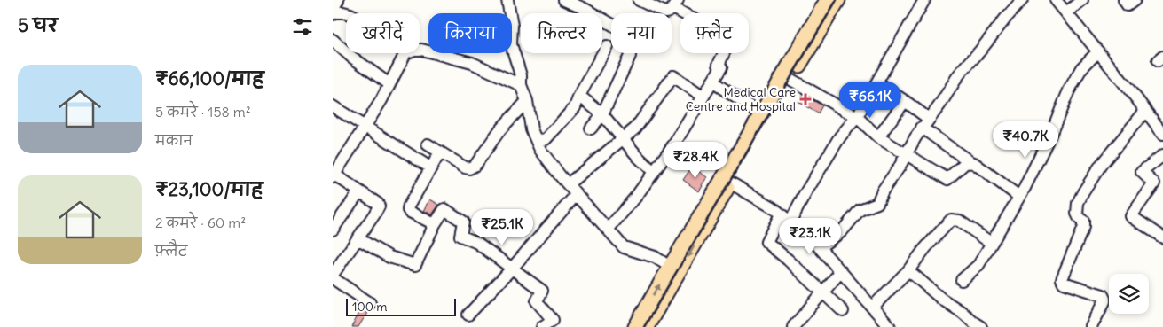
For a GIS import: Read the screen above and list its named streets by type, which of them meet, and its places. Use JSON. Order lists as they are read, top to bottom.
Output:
{
  "places": {
    "health": ["Medical Care Centre and Hospital"]
  },
  "scale_bar": "100 m",
  "page": {
    "heading": "5 घर",
    "chip": [
      "खरीदें",
      "किराया",
      "फ़िल्टर",
      "नया",
      "फ़्लैट"
    ],
    "list": [
      {
        "name": "₹66,100/माह",
        "note": "5 कमरे · 158 m² · मकान"
      },
      {
        "name": "₹23,100/माह",
        "note": "2 कमरे · 60 m² · फ़्लैट"
      }
    ],
    "price": [
      "₹66.1K",
      "₹40.7K",
      "₹28.4K",
      "₹25.1K",
      "₹23.1K"
    ],
    "scale": "100 m"
  }
}
